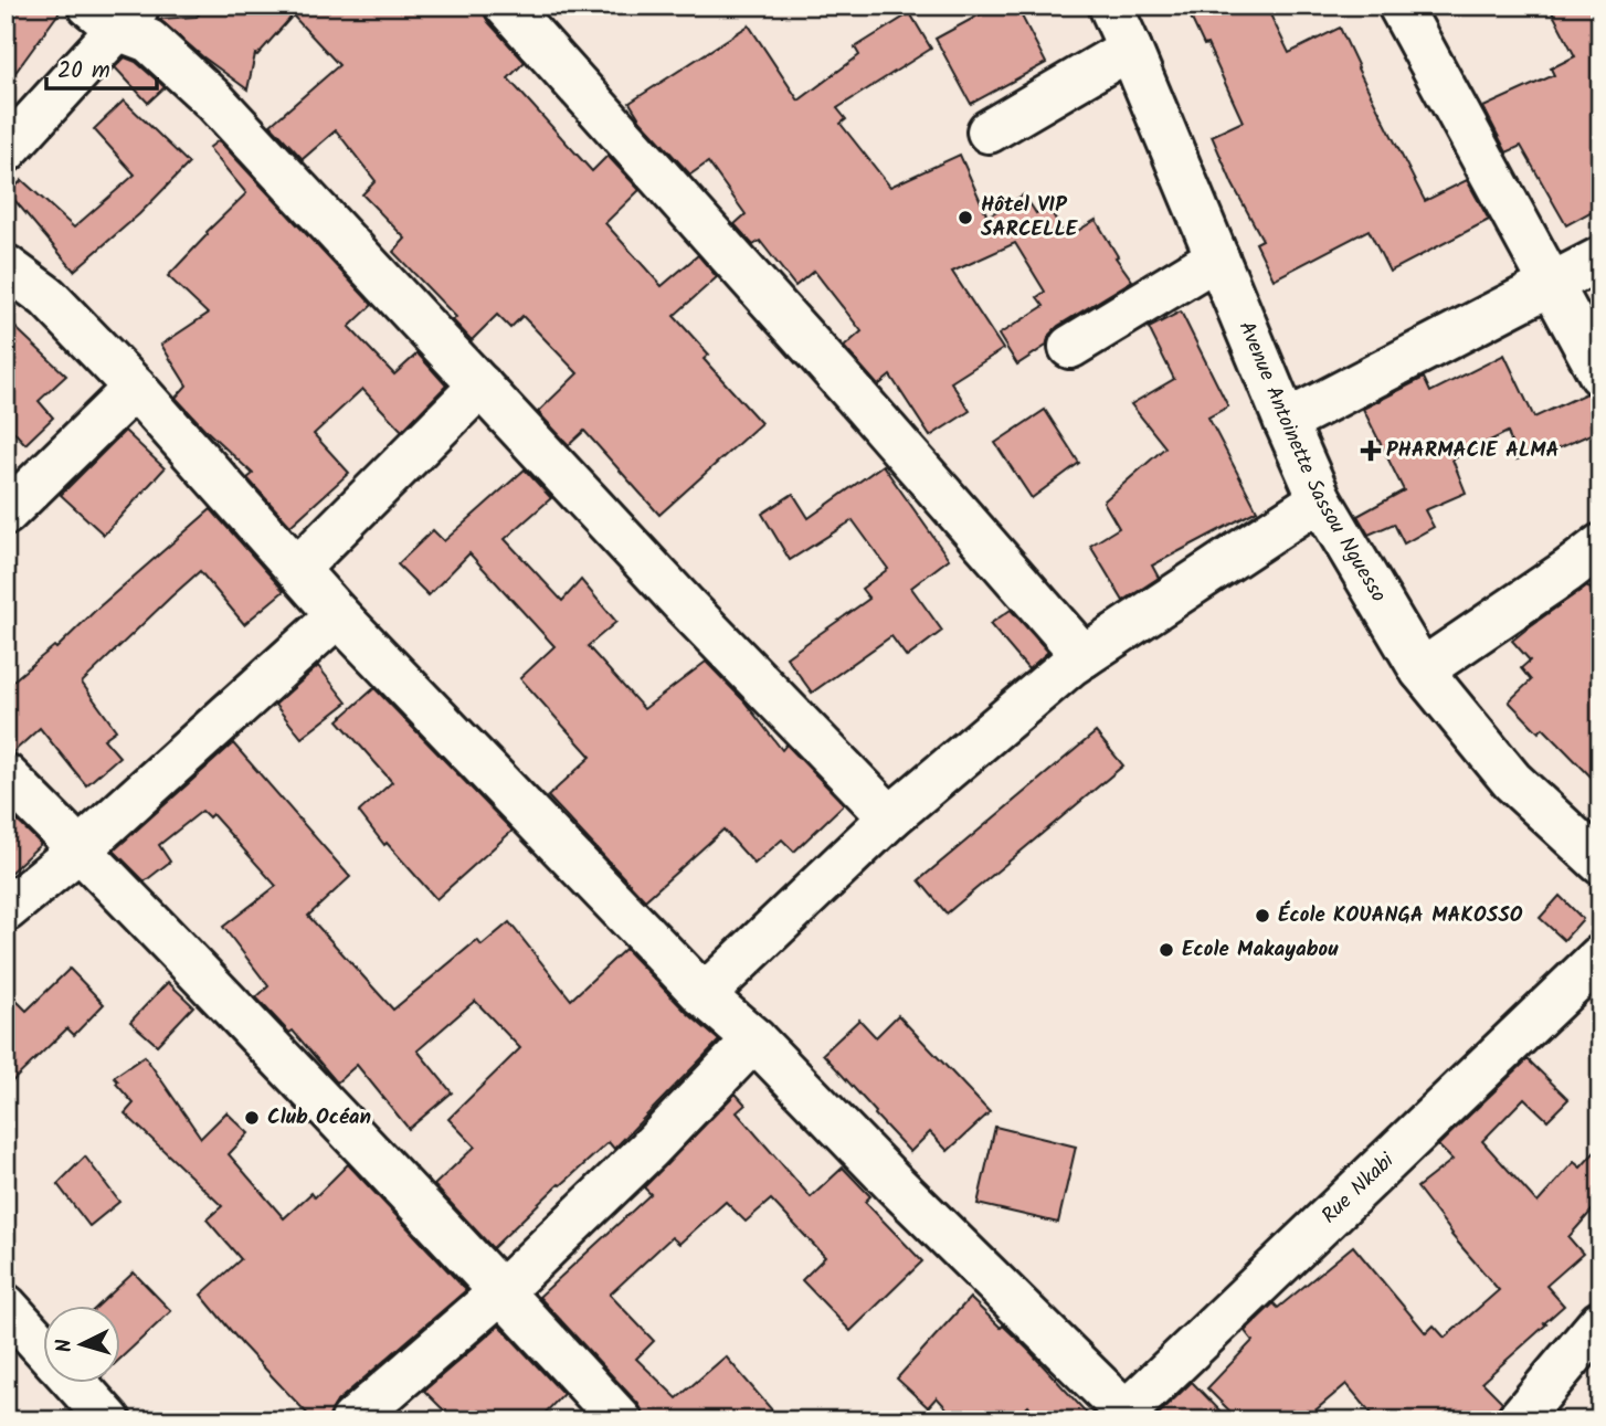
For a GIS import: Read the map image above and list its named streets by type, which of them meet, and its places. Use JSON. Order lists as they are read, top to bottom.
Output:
{
  "streets": {
    "street": ["Avenue Antoinette Sassou Nguesso", "Rue Nkabi"]
  },
  "places": {
    "other": [
      "Hôtel VIP SARCELLE",
      "École KOUANGA MAKOSSO",
      "Ecole Makayabou",
      "Club Océan"
    ],
    "health": ["PHARMACIE ALMA"]
  },
  "scale_bar": "20 m",
  "north": "left"
}
